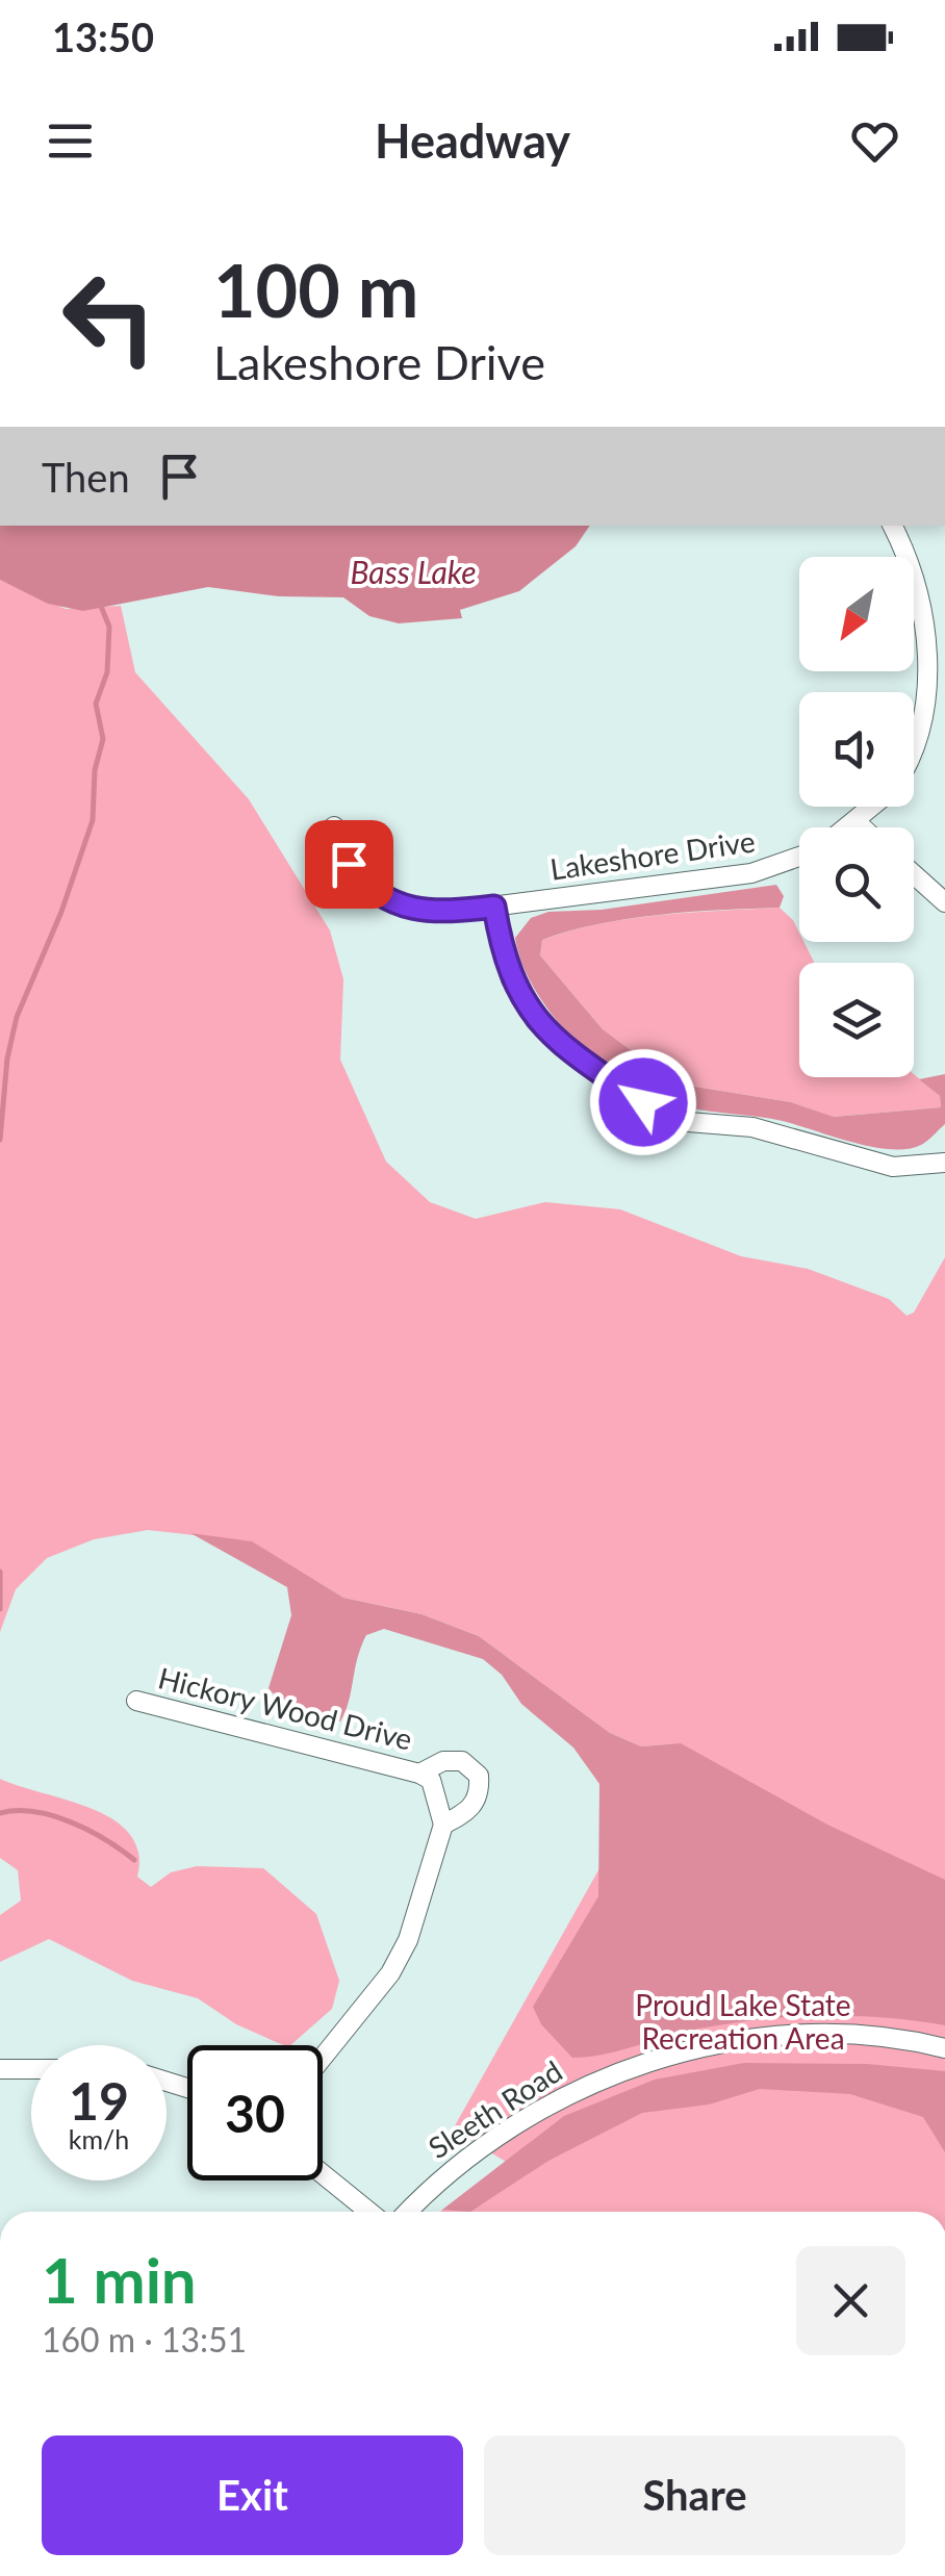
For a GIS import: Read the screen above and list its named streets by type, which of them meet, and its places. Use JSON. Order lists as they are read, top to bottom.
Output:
{
  "streets": {
    "street": ["Lakeshore Drive", "Hickory Wood Drive", "Sleeth Road"]
  },
  "water": ["Bass Lake"],
  "parks": ["Proud Lake State Recreation Area"],
  "north": "bottom left",
  "page": {
    "status": "13:50",
    "header": "Headway",
    "turn": ["100 m", "Lakeshore Drive"],
    "then": "Then",
    "speed": "19 km/h",
    "limit": "30",
    "heading": ["1 min", "160 m · 13:51"],
    "buttons": ["Exit", "Share"]
  }
}
